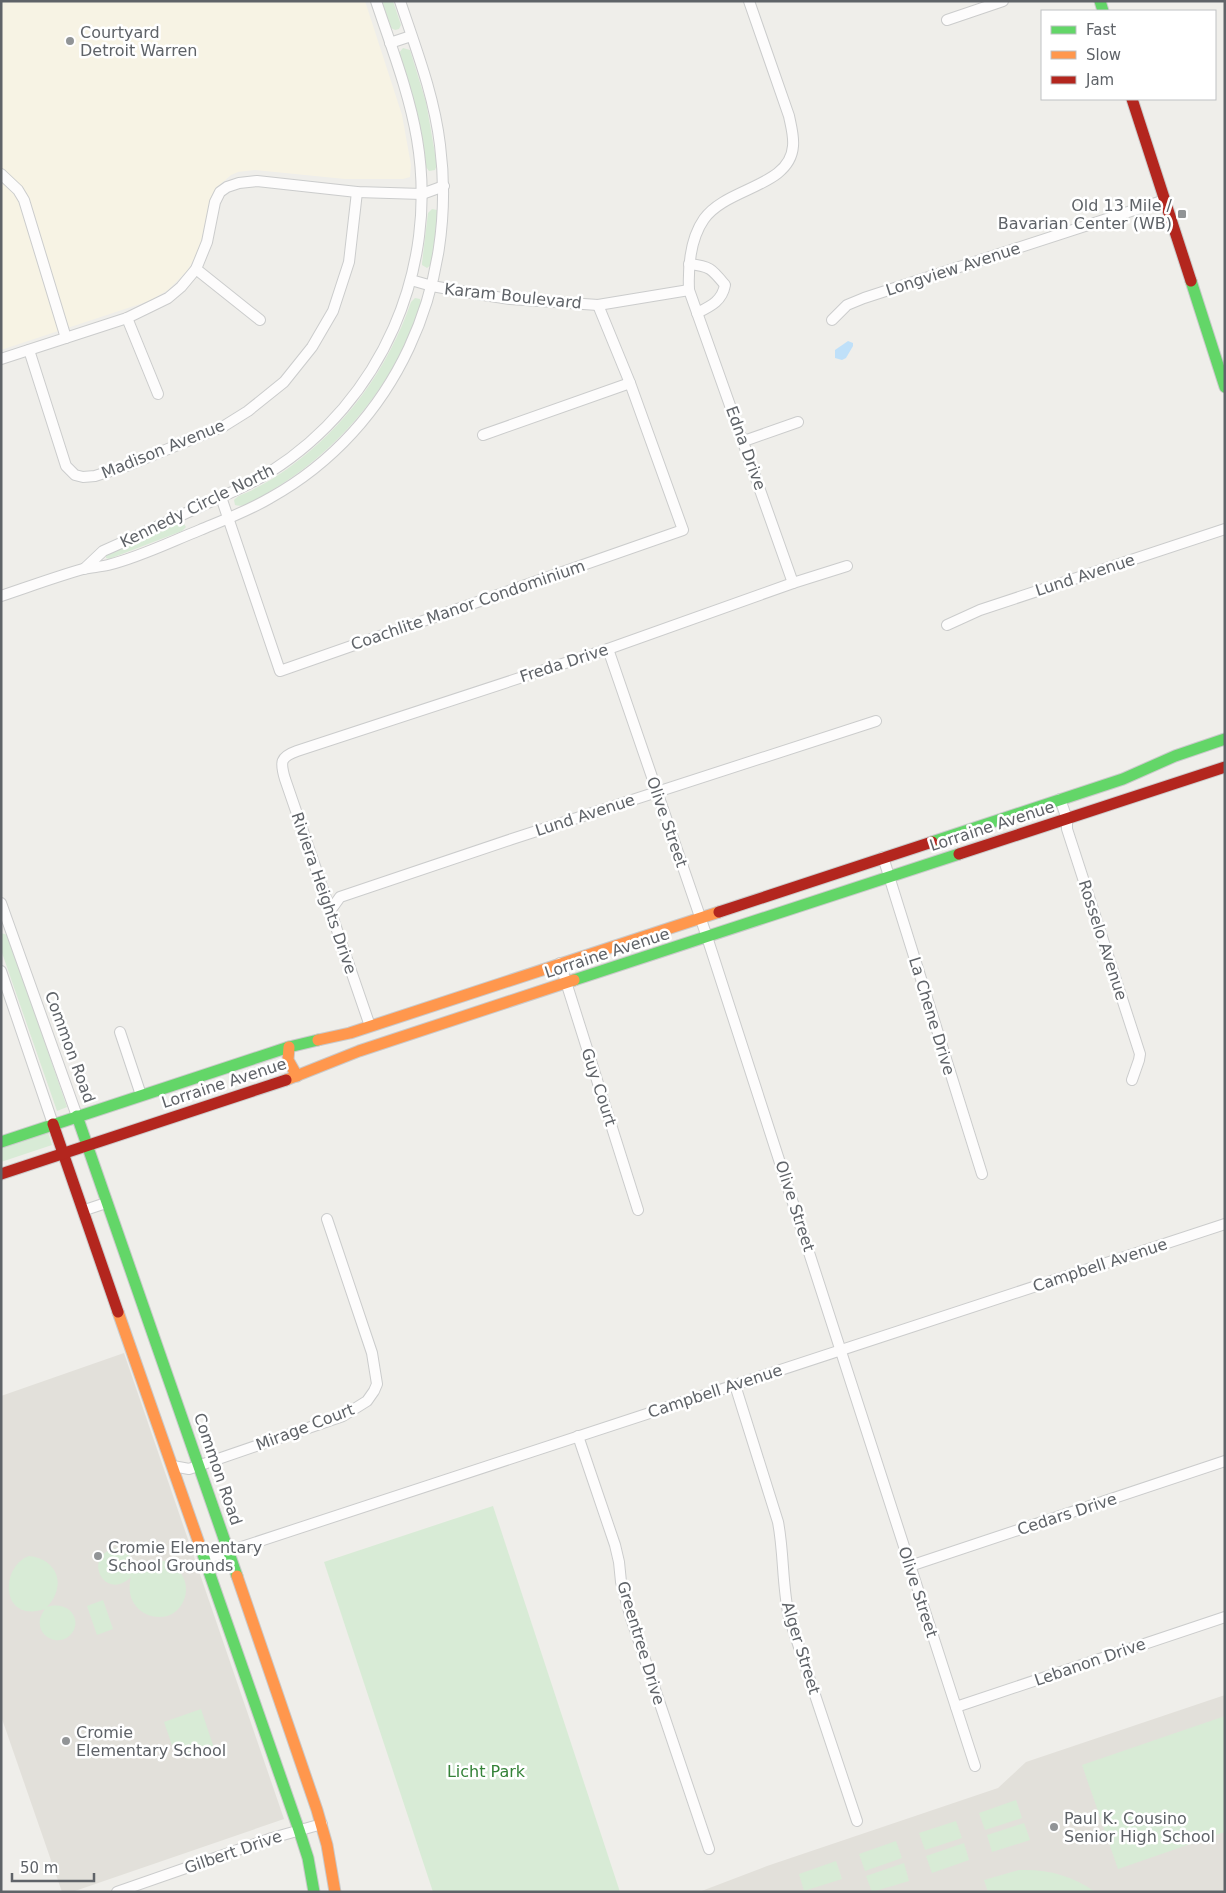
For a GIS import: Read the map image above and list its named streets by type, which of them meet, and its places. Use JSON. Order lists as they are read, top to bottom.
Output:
{
  "streets": {
    "street": [
      "Longview Avenue",
      "Karam Boulevard",
      "Edna Drive",
      "Madison Avenue",
      "Kennedy Circle North",
      "Lund Avenue",
      "Coachlite Manor Condominium",
      "Freda Drive",
      "Olive Street",
      "Lorraine Avenue",
      "Riviera Heights Drive",
      "Rosselo Avenue",
      "La Chene Drive",
      "Common Road",
      "Guy Court",
      "Campbell Avenue",
      "Mirage Court",
      "Cedars Drive",
      "Greentree Drive",
      "Alger Street",
      "Lebanon Drive",
      "Gilbert Drive"
    ]
  },
  "crossings": [
    ["Karam Boulevard", "Edna Drive"],
    ["Karam Boulevard", "Kennedy Circle North"],
    ["Karam Boulevard", "Coachlite Manor Condominium"],
    ["Edna Drive", "Freda Drive"],
    ["Kennedy Circle North", "Coachlite Manor Condominium"],
    ["Lund Avenue", "Olive Street"],
    ["Lund Avenue", "Riviera Heights Drive"],
    ["Freda Drive", "Olive Street"],
    ["Freda Drive", "Riviera Heights Drive"],
    ["Olive Street", "Lorraine Avenue"],
    ["Olive Street", "Campbell Avenue"],
    ["Olive Street", "Cedars Drive"],
    ["Olive Street", "Lebanon Drive"],
    ["Lorraine Avenue", "Riviera Heights Drive"],
    ["Lorraine Avenue", "Rosselo Avenue"],
    ["Lorraine Avenue", "La Chene Drive"],
    ["Lorraine Avenue", "Common Road"],
    ["Lorraine Avenue", "Guy Court"],
    ["Common Road", "Campbell Avenue"],
    ["Common Road", "Mirage Court"],
    ["Common Road", "Gilbert Drive"],
    ["Campbell Avenue", "Greentree Drive"],
    ["Campbell Avenue", "Alger Street"]
  ],
  "parks": ["Licht Park"],
  "places": {
    "other": [
      "Courtyard Detroit Warren",
      "Cromie Elementary School Grounds",
      "Cromie Elementary School",
      "Paul K. Cousino Senior High School"
    ],
    "transit": ["Old 13 Mile / Bavarian Center (WB)"]
  },
  "legend": ["Fast", "Slow", "Jam"],
  "scale_bar": "50 m"
}
